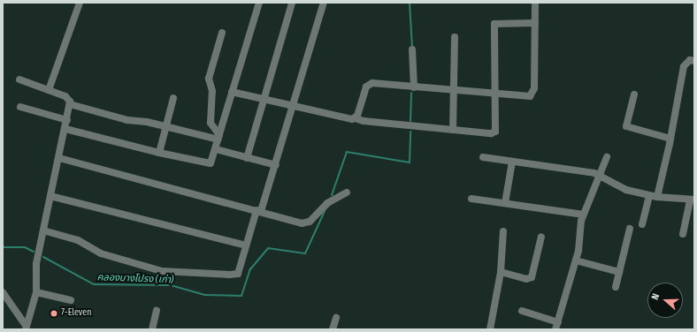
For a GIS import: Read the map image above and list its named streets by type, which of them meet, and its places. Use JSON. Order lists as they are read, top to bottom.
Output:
{
  "water": ["คลองบางโปรง (เก่า)"],
  "places": ["7-Eleven"],
  "north": "left"
}
